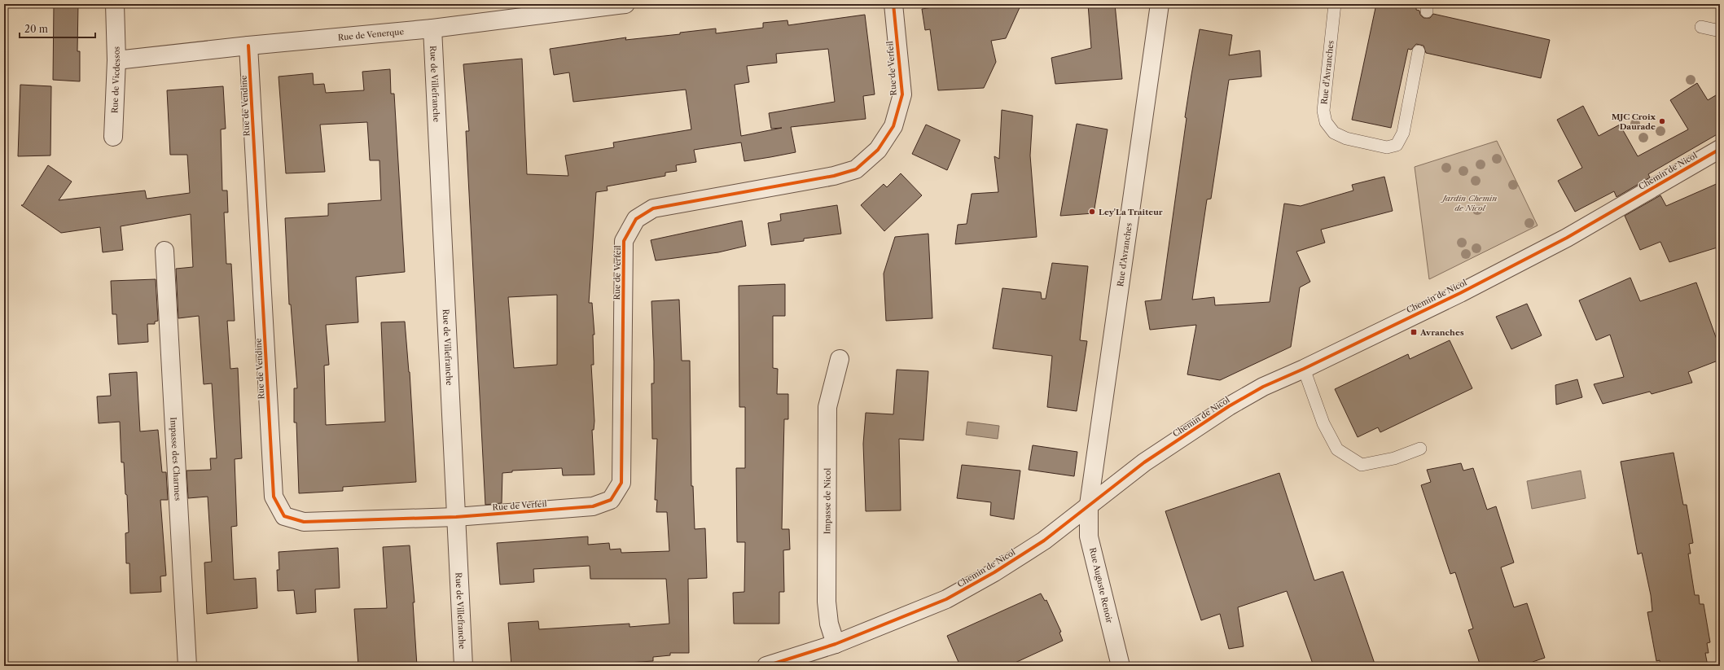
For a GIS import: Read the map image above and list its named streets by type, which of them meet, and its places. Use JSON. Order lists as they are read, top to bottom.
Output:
{
  "streets": {
    "street": [
      "Rue de Venerque",
      "Rue de Verfeil",
      "Rue d'Avranches",
      "Rue de Vicdessos",
      "Rue de Villefranche",
      "Rue de Vendine",
      "Chemin de Nicol",
      "Impasse des Charmes",
      "Impasse de Nicol",
      "Rue Auguste Renoir"
    ]
  },
  "crossings": [
    ["Rue de Venerque", "Rue de Vicdessos"],
    ["Rue de Venerque", "Rue de Villefranche"],
    ["Rue de Venerque", "Rue de Vendine"],
    ["Rue de Verfeil", "Rue de Villefranche"],
    ["Rue de Verfeil", "Rue de Vendine"],
    ["Rue d'Avranches", "Chemin de Nicol"],
    ["Rue d'Avranches", "Rue Auguste Renoir"],
    ["Rue de Villefranche", "Rue de Vendine"],
    ["Chemin de Nicol", "Impasse de Nicol"],
    ["Chemin de Nicol", "Rue Auguste Renoir"]
  ],
  "parks": ["Jardin Chemin de Nicol"],
  "places": {
    "other": ["MJC Croix Daurade", "Ley'La Traiteur"],
    "transit": ["Avranches"]
  },
  "scale_bar": "20 m"
}
